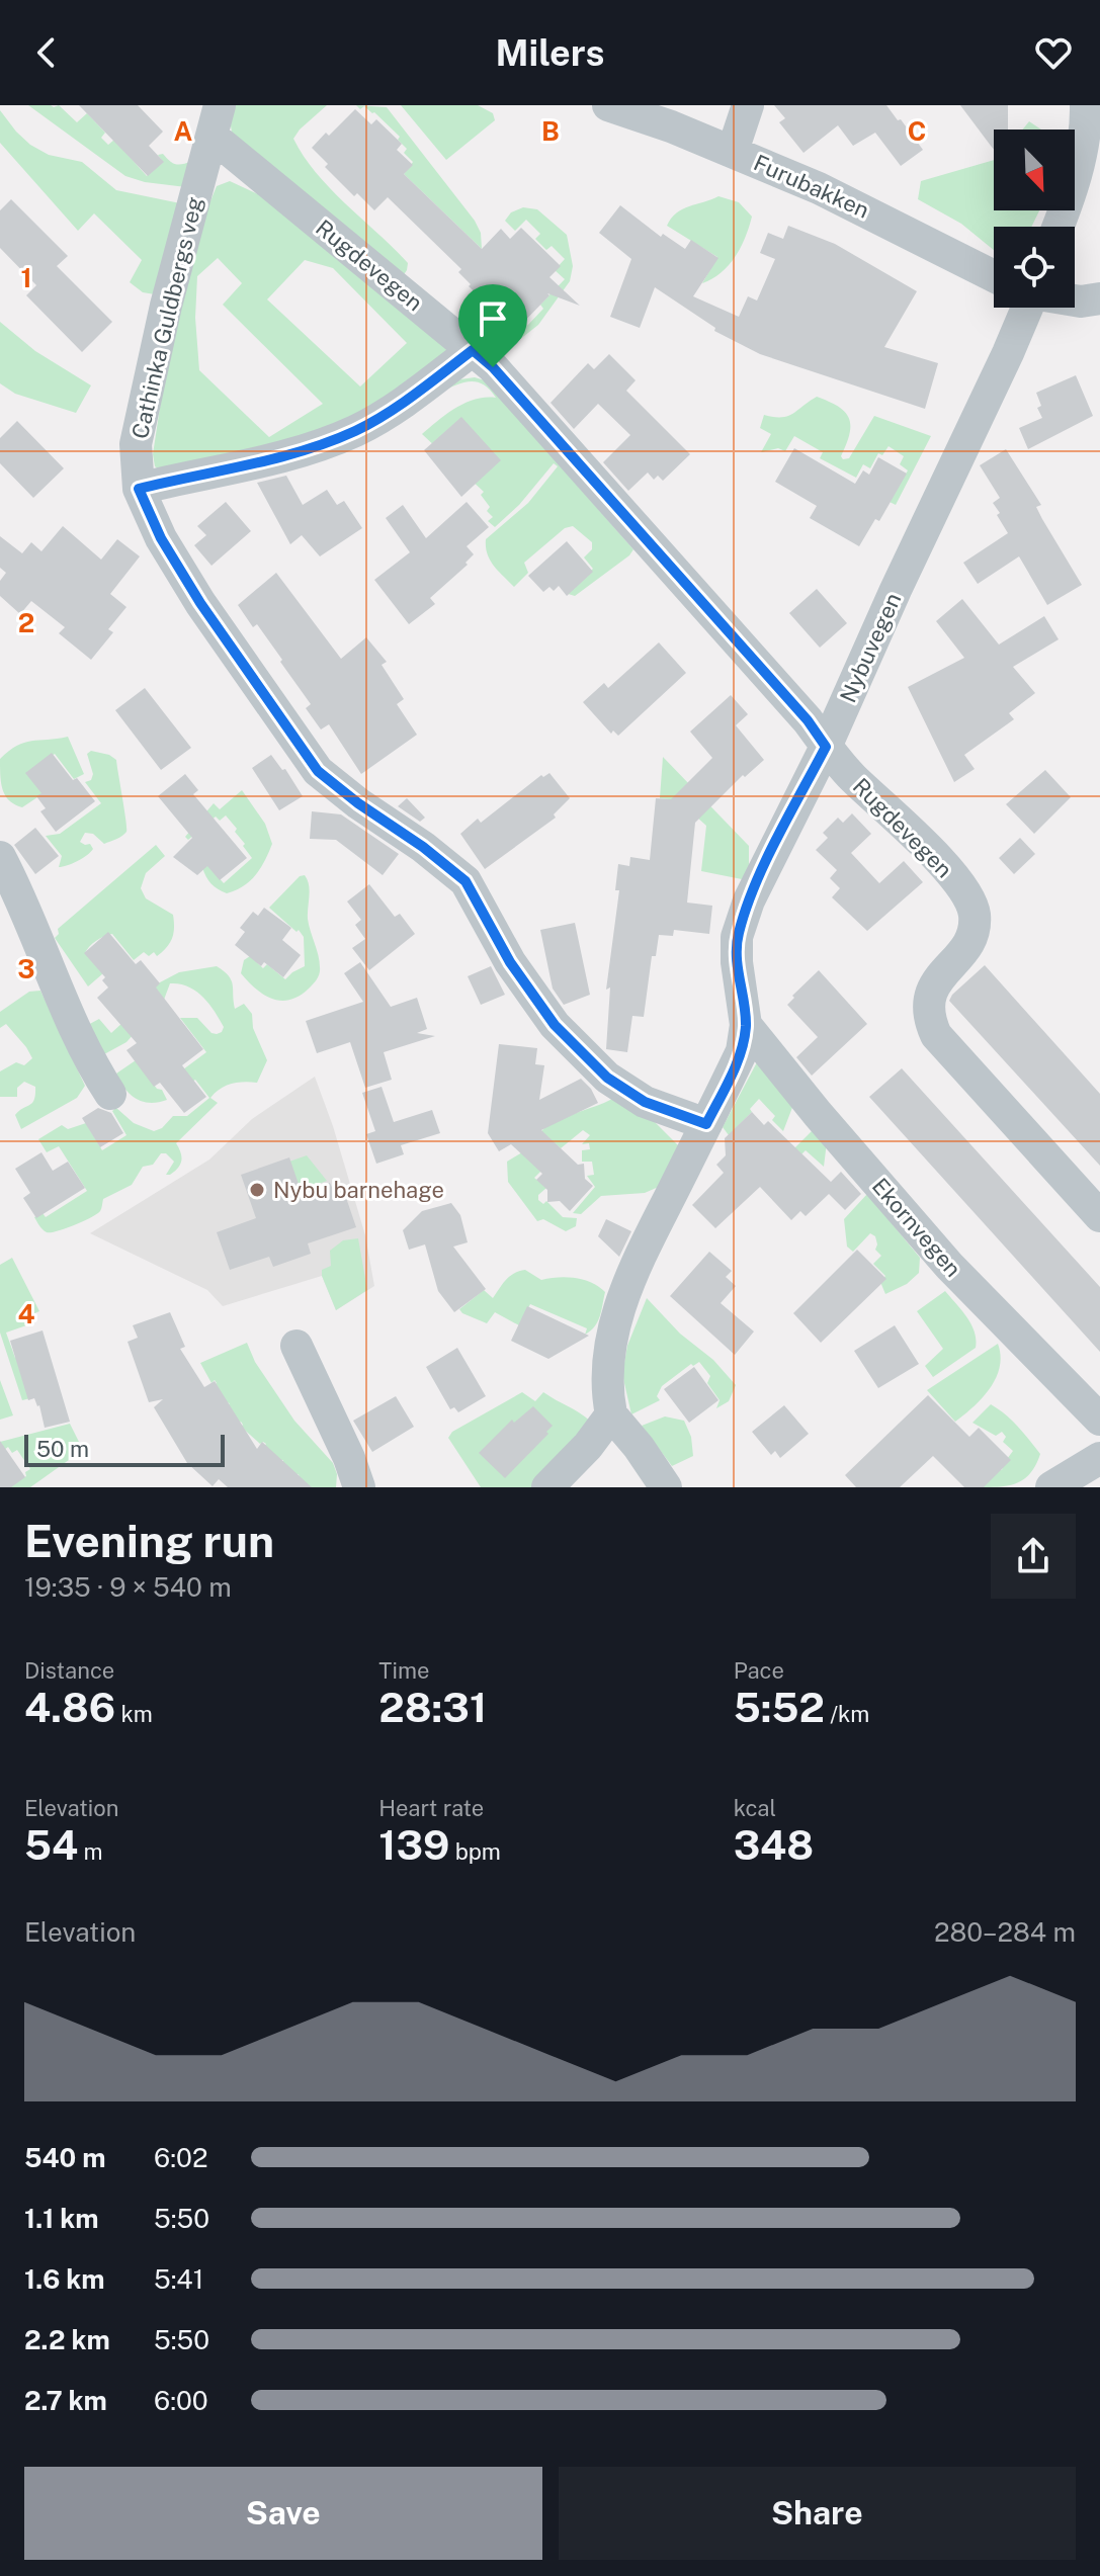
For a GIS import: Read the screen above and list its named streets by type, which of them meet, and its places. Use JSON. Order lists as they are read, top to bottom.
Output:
{
  "streets": {
    "street": [
      "Furubakken",
      "Rugdevegen",
      "Cathinka Guldbergs veg",
      "Nybuvegen",
      "Ekornvegen"
    ]
  },
  "crossings": [
    ["Rugdevegen", "Cathinka Guldbergs veg"],
    ["Rugdevegen", "Nybuvegen"],
    ["Cathinka Guldbergs veg", "Nybuvegen"],
    ["Nybuvegen", "Ekornvegen"]
  ],
  "places": ["Nybu barnehage"],
  "scale_bar": "50 m",
  "north": "bottom right",
  "page": {
    "header": "Milers",
    "scale": "50 m",
    "heading": ["Evening run", "19:35 · 9 × 540 m"],
    "stats": [
      ["Distance", "4.86 km"],
      ["Time", "28:31"],
      ["Pace", "5:52 /km"],
      ["Elevation", "54 m"],
      ["Heart rate", "139 bpm"],
      ["kcal", "348"]
    ],
    "chart": ["Elevation", "280–284 m"],
    "list": [
      {
        "name": "540 m",
        "note": "6:02"
      },
      {
        "name": "1.1 km",
        "note": "5:50"
      },
      {
        "name": "1.6 km",
        "note": "5:41"
      },
      {
        "name": "2.2 km",
        "note": "5:50"
      },
      {
        "name": "2.7 km",
        "note": "6:00"
      }
    ],
    "buttons": ["Save", "Share"]
  },
  "grid": {
    "columns": ["A", "B", "C"],
    "rows": [
      "1",
      "2",
      "3",
      "4"
    ]
  }
}
